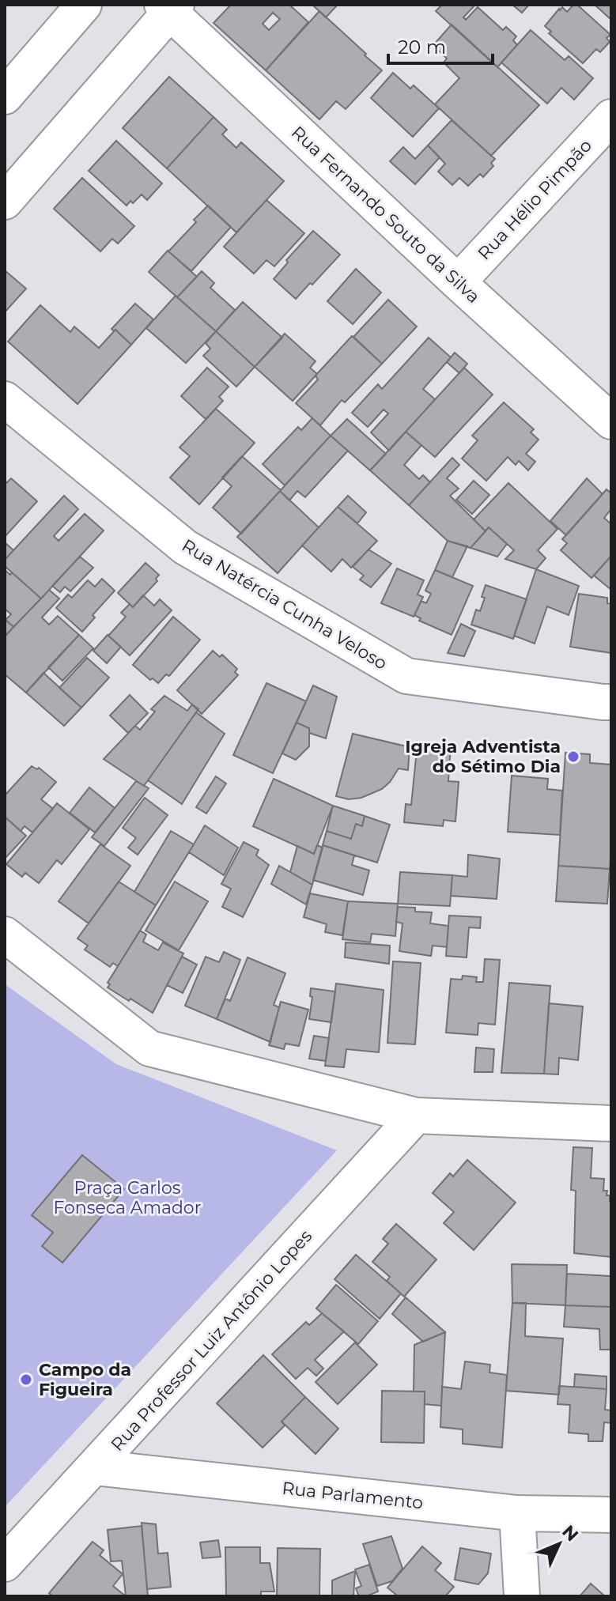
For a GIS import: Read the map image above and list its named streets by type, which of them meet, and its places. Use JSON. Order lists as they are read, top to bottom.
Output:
{
  "streets": {
    "street": [
      "Rua Hélio Pimpão",
      "Rua Fernando Souto da Silva",
      "Rua Natércia Cunha Veloso",
      "Rua Professor Luiz Antônio Lopes",
      "Rua Parlamento"
    ]
  },
  "crossings": [
    ["Rua Hélio Pimpão", "Rua Fernando Souto da Silva"],
    ["Rua Professor Luiz Antônio Lopes", "Rua Parlamento"]
  ],
  "parks": ["Praça Carlos Fonseca Amador"],
  "places": ["Igreja Adventista do Sétimo Dia", "Campo da Figueira"],
  "scale_bar": "20 m",
  "north": "top right"
}
